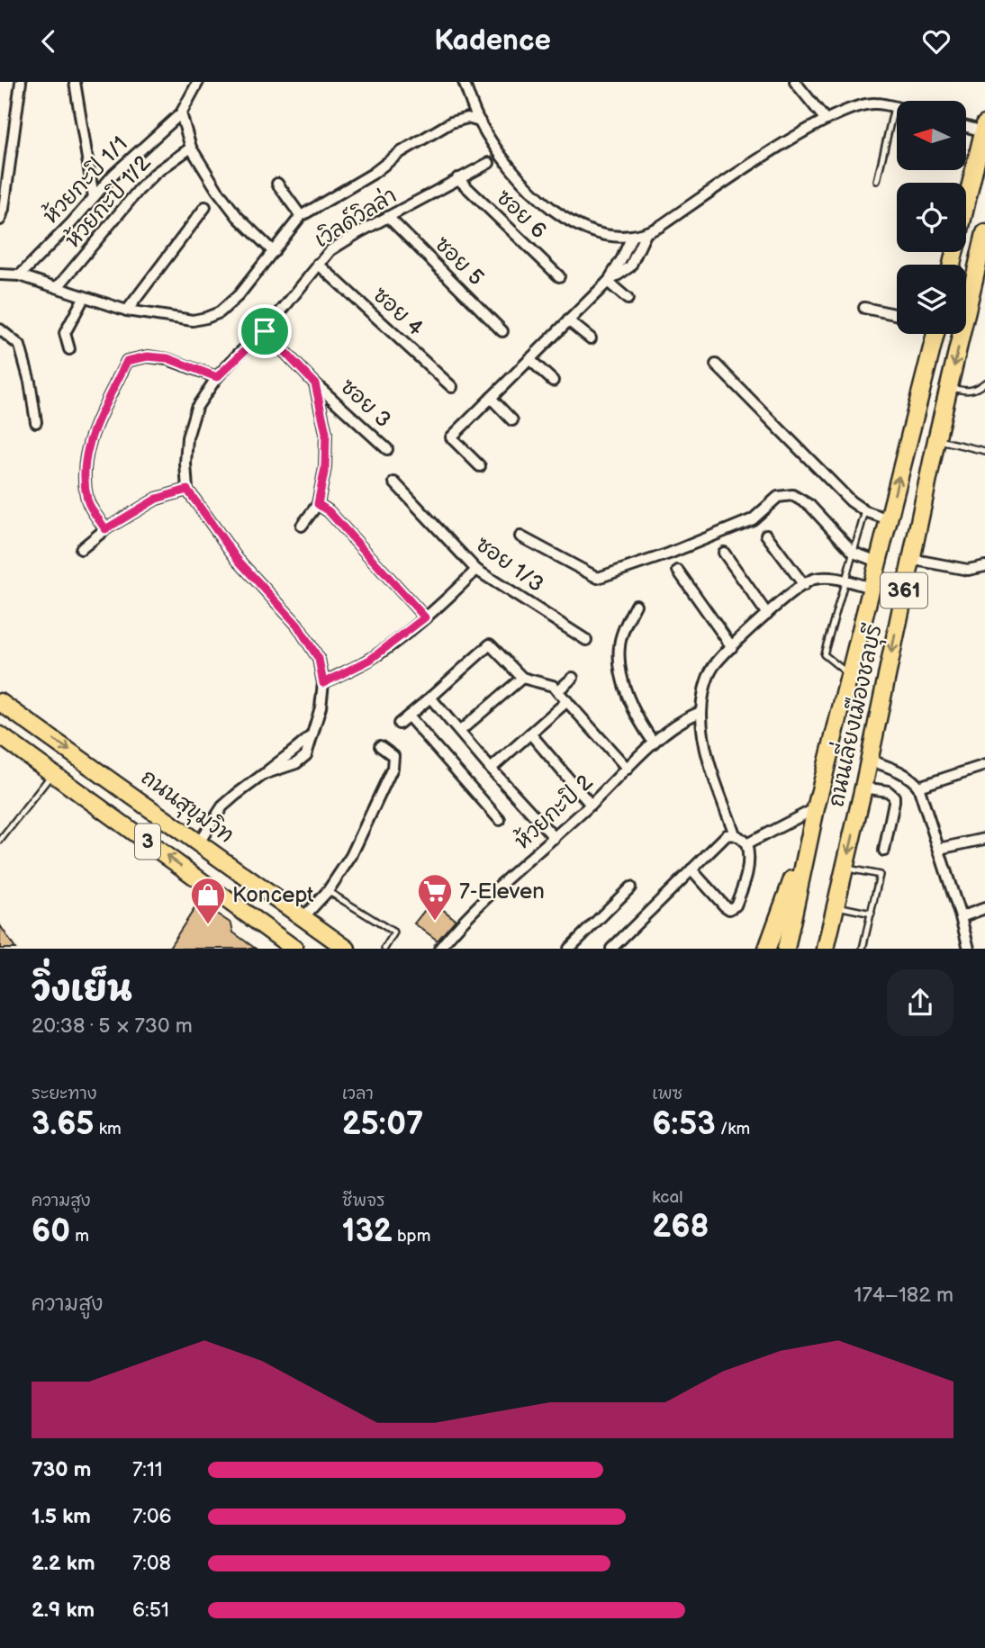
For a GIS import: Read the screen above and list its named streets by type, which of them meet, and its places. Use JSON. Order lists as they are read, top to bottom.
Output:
{
  "streets": {
    "main road": [
      "361",
      "ถนนเลี่ยงเมืองชลบุรี",
      "ถนนสุขุมวิท",
      "3"
    ],
    "street": [
      "ห้วยกะปิ 1/1",
      "ห้วยกะปิ 1/2",
      "ซอย 6",
      "เวิลด์วิลล่า",
      "ซอย 5",
      "ซอย 4",
      "ซอย 3",
      "ซอย 1/3",
      "ห้วยกะปิ 2"
    ]
  },
  "crossings": [
    ["ซอย 6", "เวิลด์วิลล่า"],
    ["เวิลด์วิลล่า", "ซอย 5"],
    ["เวิลด์วิลล่า", "ซอย 4"],
    ["เวิลด์วิลล่า", "ซอย 3"],
    ["361", "ถนนเลี่ยงเมืองชลบุรี"]
  ],
  "places": {
    "supermarket": ["7-Eleven"],
    "shop": ["Koncept"]
  },
  "north": "left",
  "page": {
    "header": "Kadence",
    "heading": ["วิ่งเย็น", "20:38 · 5 × 730 m"],
    "stats": [
      ["ระยะทาง", "3.65 km"],
      ["เวลา", "25:07"],
      ["เพซ", "6:53 /km"],
      ["ความสูง", "60 m"],
      ["ชีพจร", "132 bpm"],
      ["kcal", "268"]
    ],
    "chart": ["ความสูง", "174–182 m"],
    "list": [
      {
        "name": "730 m",
        "note": "7:11"
      },
      {
        "name": "1.5 km",
        "note": "7:06"
      },
      {
        "name": "2.2 km",
        "note": "7:08"
      },
      {
        "name": "2.9 km",
        "note": "6:51"
      }
    ]
  }
}
